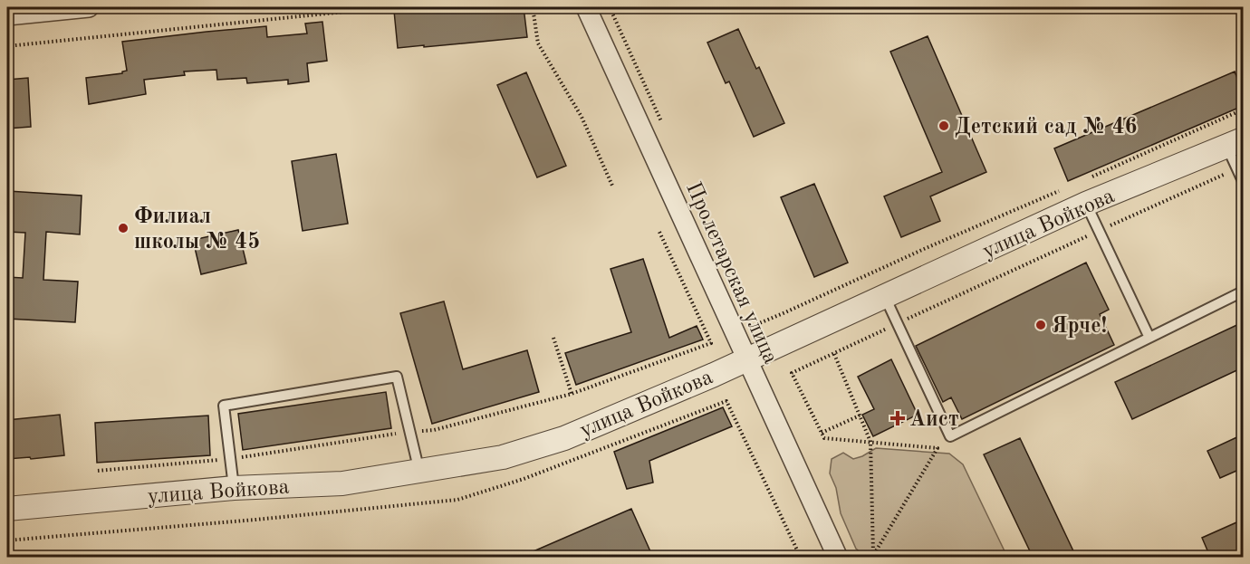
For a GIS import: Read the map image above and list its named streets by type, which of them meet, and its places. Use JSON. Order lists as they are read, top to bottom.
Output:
{
  "streets": {
    "street": ["улица Войкова", "Пролетарская улица"]
  },
  "crossings": [
    ["улица Войкова", "Пролетарская улица"]
  ],
  "places": {
    "other": ["Детский сад № 46", "Филиал школы № 45", "Ярче!"],
    "health": ["Аист"]
  }
}
